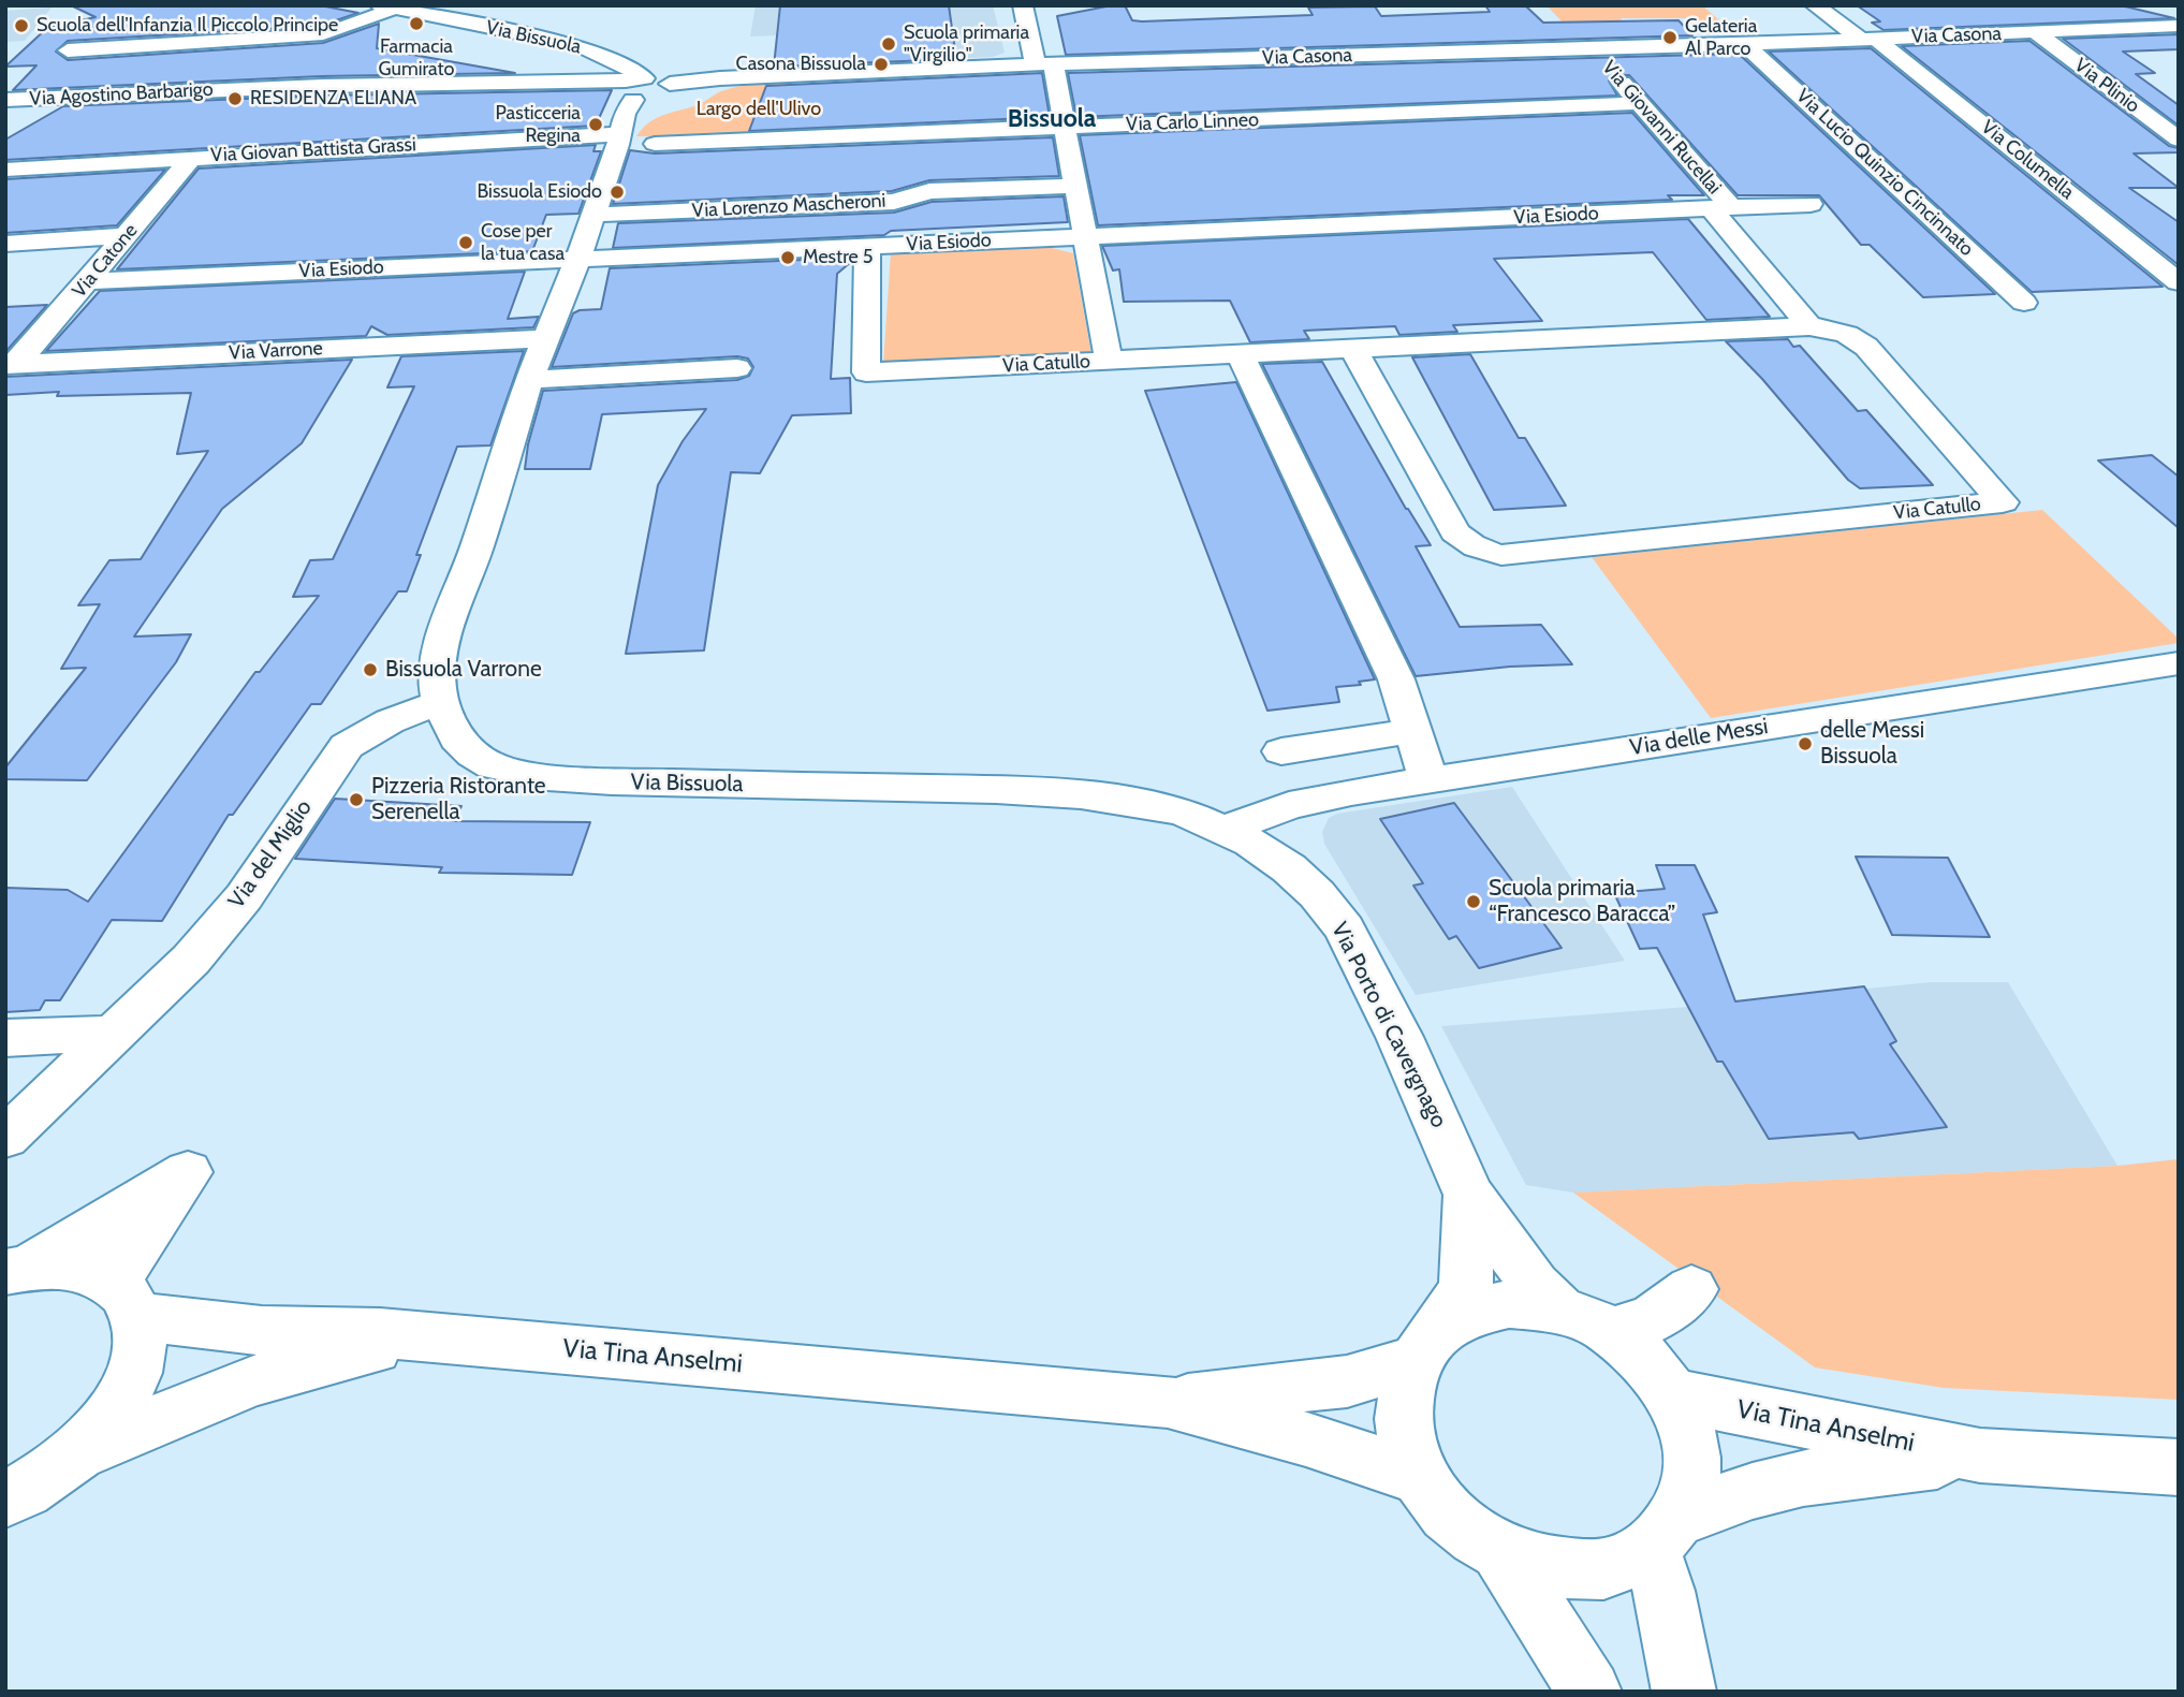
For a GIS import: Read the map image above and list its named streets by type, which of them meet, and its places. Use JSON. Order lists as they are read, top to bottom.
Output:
{
  "streets": {
    "street": [
      "Via Casona",
      "Via Bissuola",
      "Via Plinio",
      "Via Agostino Barbarigo",
      "Via Carlo Linneo",
      "Via Giovanni Rucellai",
      "Via Giovan Battista Grassi",
      "Via Columella",
      "Via Lucio Quinzio Cincinnato",
      "Via Lorenzo Mascheroni",
      "Via Esiodo",
      "Via Catone",
      "Via Varrone",
      "Via Catullo",
      "Via delle Messi",
      "Via del Miglio",
      "Via Porto di Cavergnago",
      "Via Tina Anselmi"
    ]
  },
  "crossings": [
    ["Via Casona", "Via Plinio"],
    ["Via Casona", "Via Agostino Barbarigo"],
    ["Via Casona", "Via Giovanni Rucellai"],
    ["Via Casona", "Via Columella"],
    ["Via Casona", "Via Lucio Quinzio Cincinnato"],
    ["Via Bissuola", "Via Agostino Barbarigo"],
    ["Via Bissuola", "Via Carlo Linneo"],
    ["Via Bissuola", "Via Giovan Battista Grassi"],
    ["Via Bissuola", "Via Lorenzo Mascheroni"],
    ["Via Bissuola", "Via Esiodo"],
    ["Via Bissuola", "Via Varrone"],
    ["Via Bissuola", "Via delle Messi"],
    ["Via Bissuola", "Via del Miglio"],
    ["Via Bissuola", "Via Porto di Cavergnago"],
    ["Via Carlo Linneo", "Via Giovanni Rucellai"],
    ["Via Carlo Linneo", "Via Giovan Battista Grassi"],
    ["Via Giovanni Rucellai", "Via Esiodo"],
    ["Via Giovanni Rucellai", "Via Catullo"],
    ["Via Giovan Battista Grassi", "Via Catone"],
    ["Via Esiodo", "Via Catone"],
    ["Via Esiodo", "Via Catullo"],
    ["Via Catone", "Via Varrone"],
    ["Via Porto di Cavergnago", "Via Tina Anselmi"]
  ],
  "districts": ["Bissuola"],
  "parks": ["Largo dell'Ulivo"],
  "places": [
    "Farmacia Gumirato",
    "Scuola dell'Infanzia Il Piccolo Principe",
    "Gelateria Al Parco",
    "Scuola primaria \"Virgilio\"",
    "Casona Bissuola",
    "RESIDENZA ELIANA",
    "Pasticceria Regina",
    "Bissuola Esiodo",
    "Cose per la tua casa",
    "Mestre 5",
    "Bissuola Varrone",
    "delle Messi Bissuola",
    "Pizzeria Ristorante Serenella",
    "Scuola primaria “Francesco Baracca”"
  ]
}
